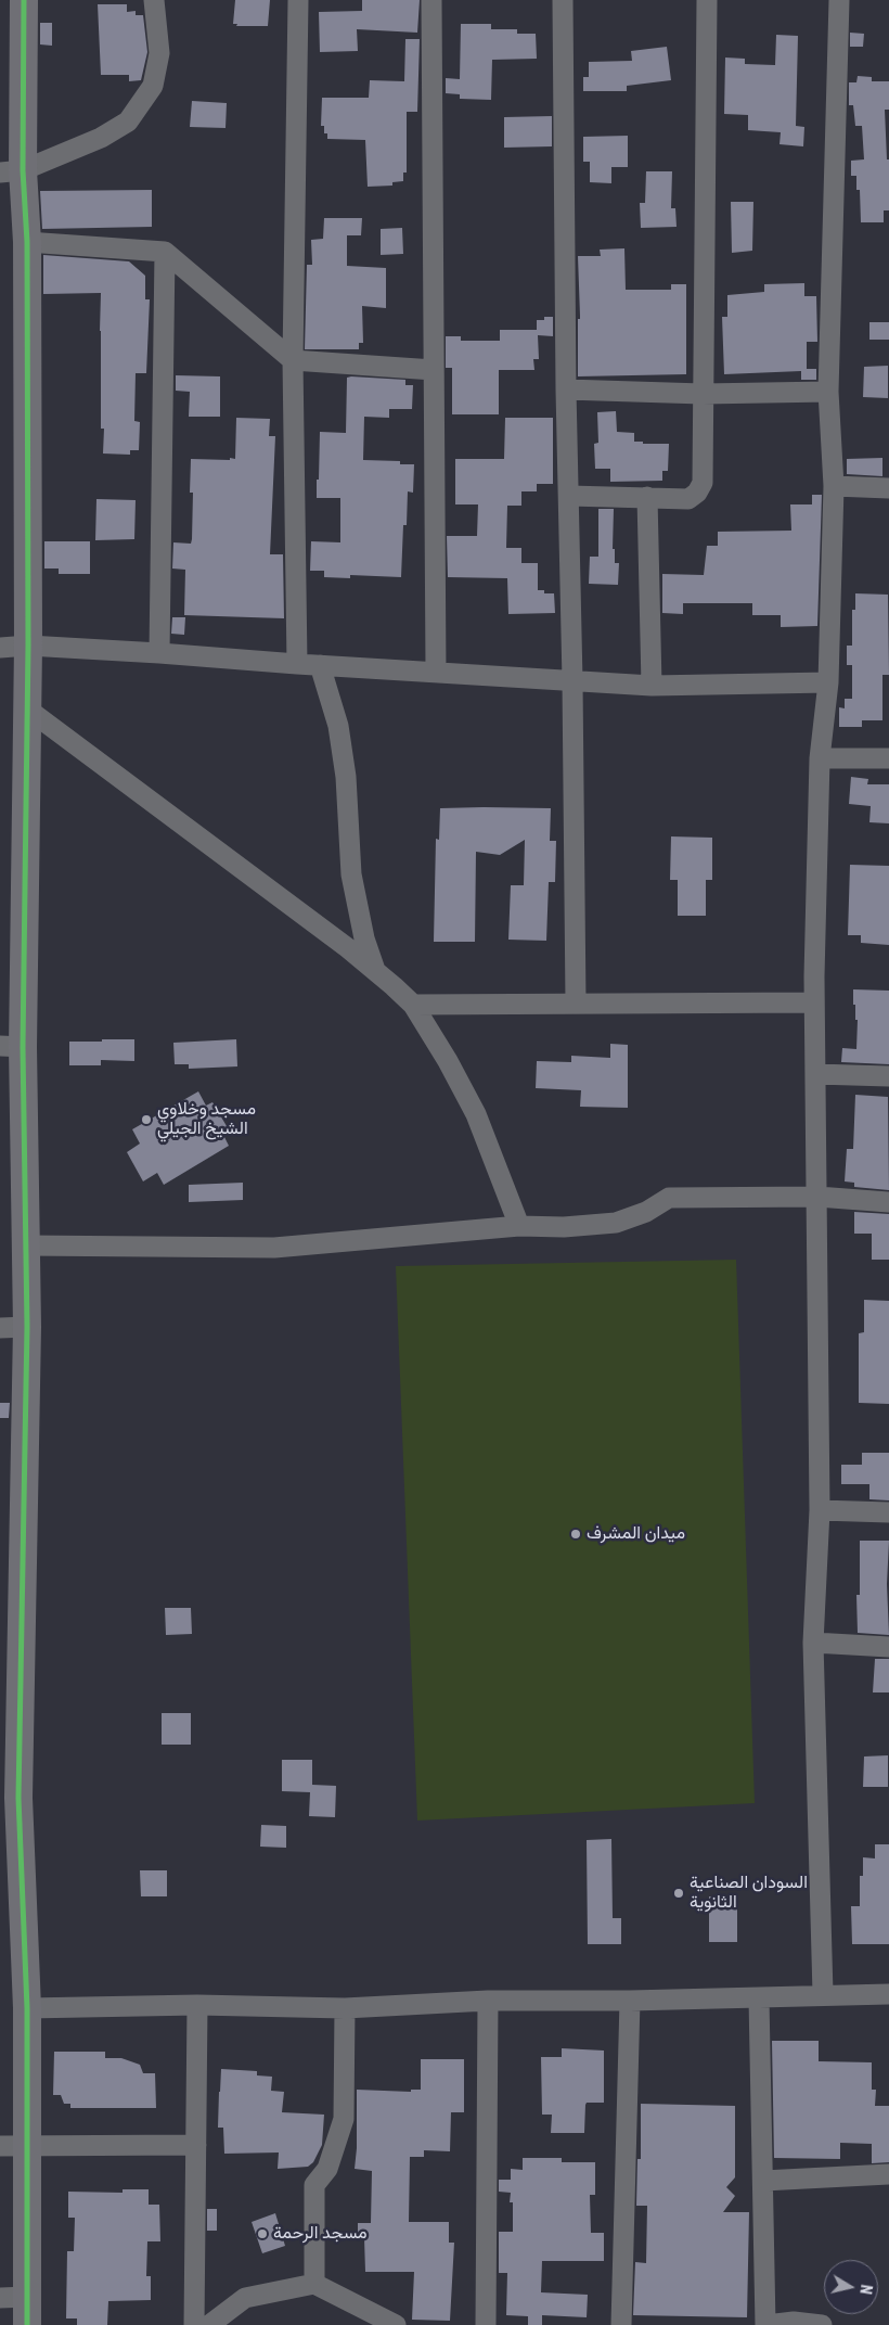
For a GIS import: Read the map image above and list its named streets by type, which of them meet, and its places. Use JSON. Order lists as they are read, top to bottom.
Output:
{
  "places": [
    "مسجد وخلاوي الشيخ الجيلي",
    "ميدان المشرف",
    "السودان الصناعية الثانوية",
    "مسجد الرحمة"
  ],
  "north": "right"
}
